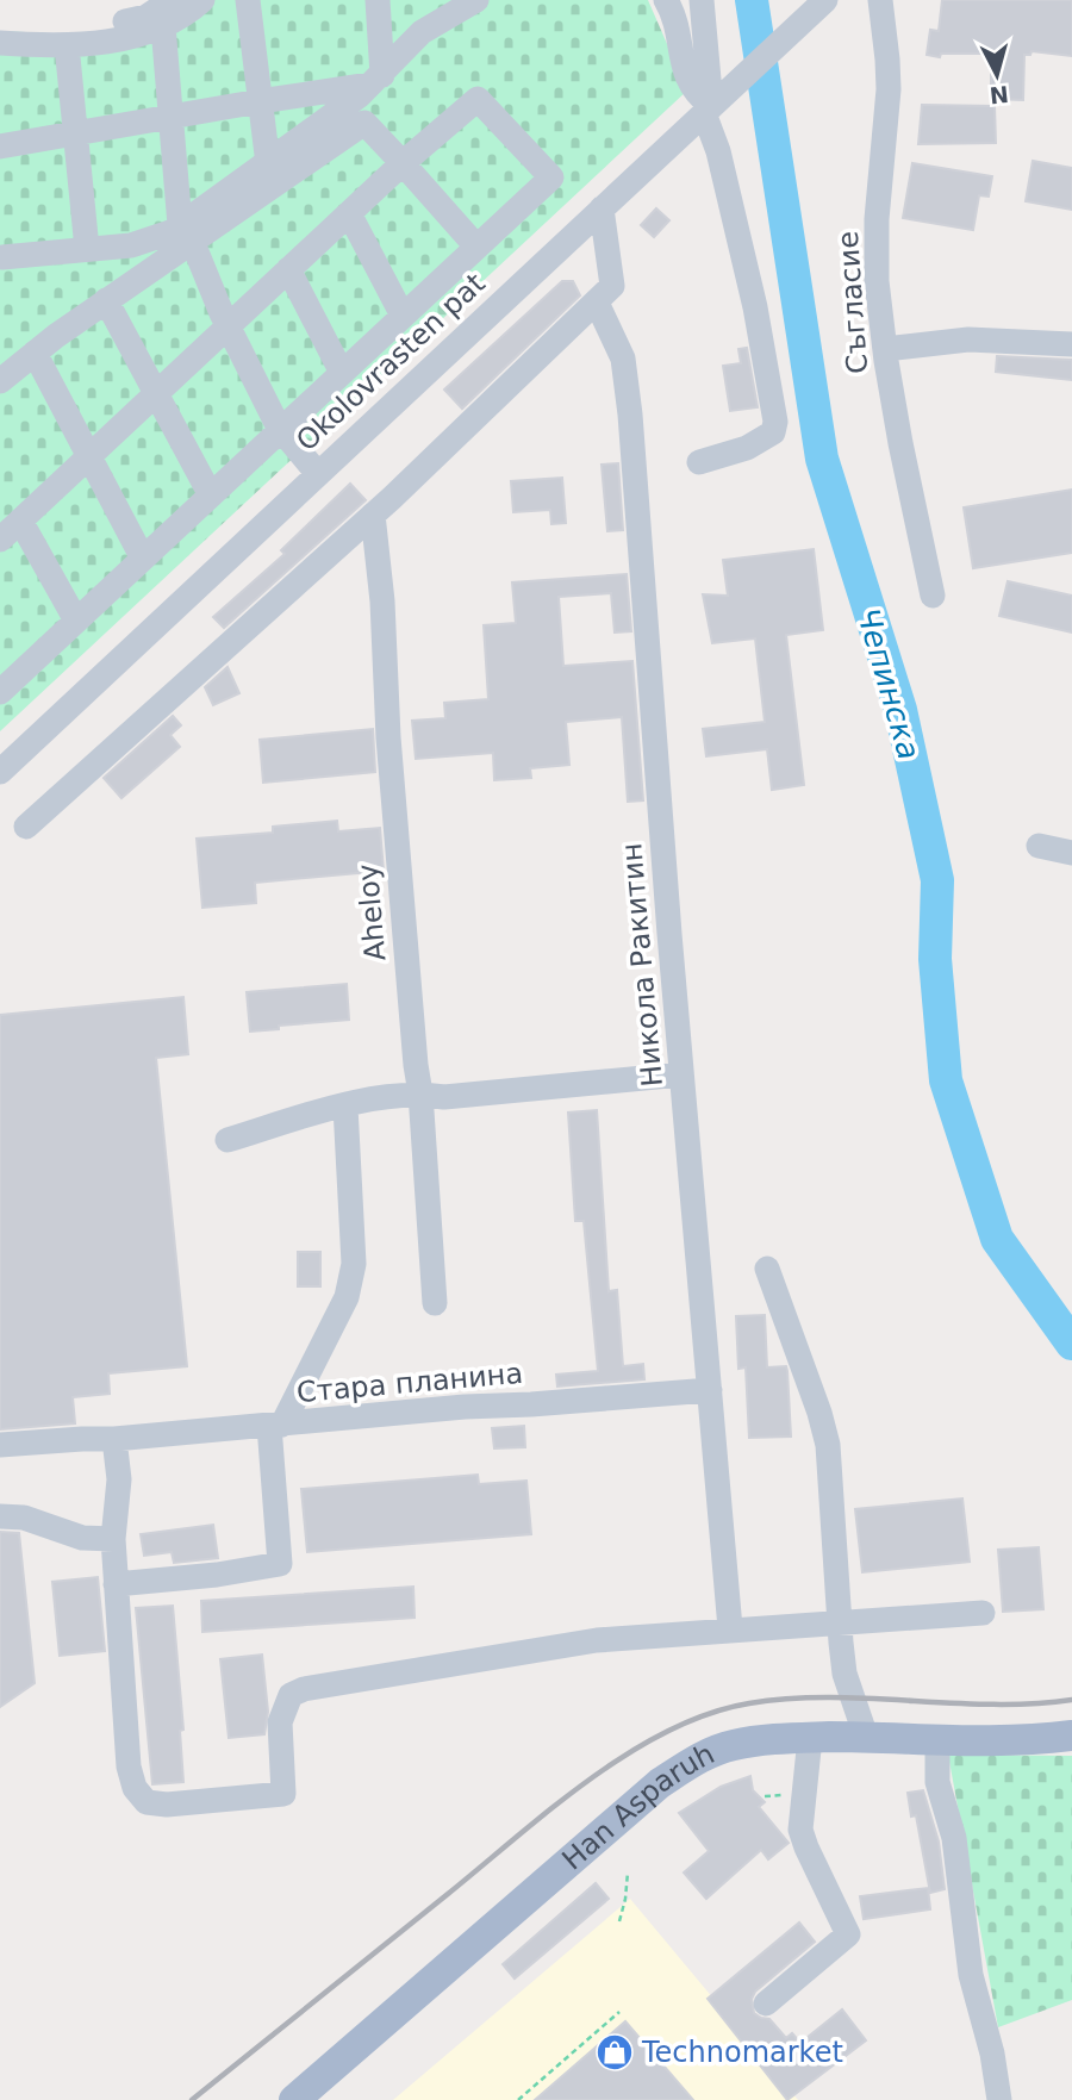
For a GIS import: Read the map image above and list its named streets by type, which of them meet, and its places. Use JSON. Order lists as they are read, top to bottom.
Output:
{
  "streets": {
    "main road": ["Han Asparuh"],
    "street": [
      "Съгласие",
      "Okolovrasten pat",
      "Aheloy",
      "Никола Ракитин",
      "Стара планина"
    ]
  },
  "crossings": [
    ["Никола Ракитин", "Стара планина"]
  ],
  "water": ["Чепинска"],
  "places": {
    "shop": ["Technomarket"]
  },
  "north": "bottom"
}
